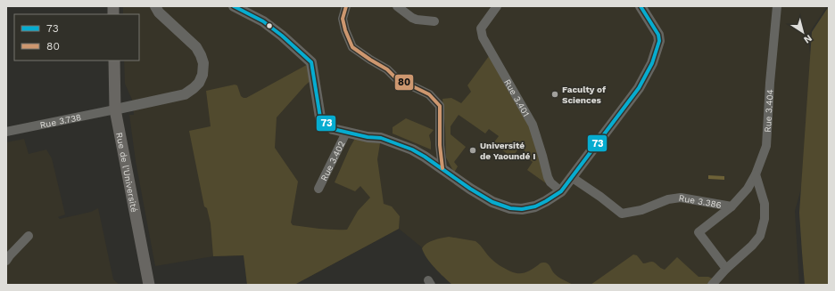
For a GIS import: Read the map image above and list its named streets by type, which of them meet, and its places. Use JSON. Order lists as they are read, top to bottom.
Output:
{
  "streets": {
    "main road": ["Rue de l'Université"],
    "street": [
      "Rue 3.401",
      "Rue 3.404",
      "Rue 3.738",
      "Rue 3.402",
      "Rue 3.386"
    ]
  },
  "crossings": [
    ["Rue 3.404", "Rue 3.386"],
    ["Rue 3.738", "Rue de l'Université"]
  ],
  "places": ["Faculty of Sciences", "Université de Yaoundé I"],
  "lines": ["transit line 73", "transit line 80"],
  "legend": ["73", "80"],
  "north": "bottom right"
}
